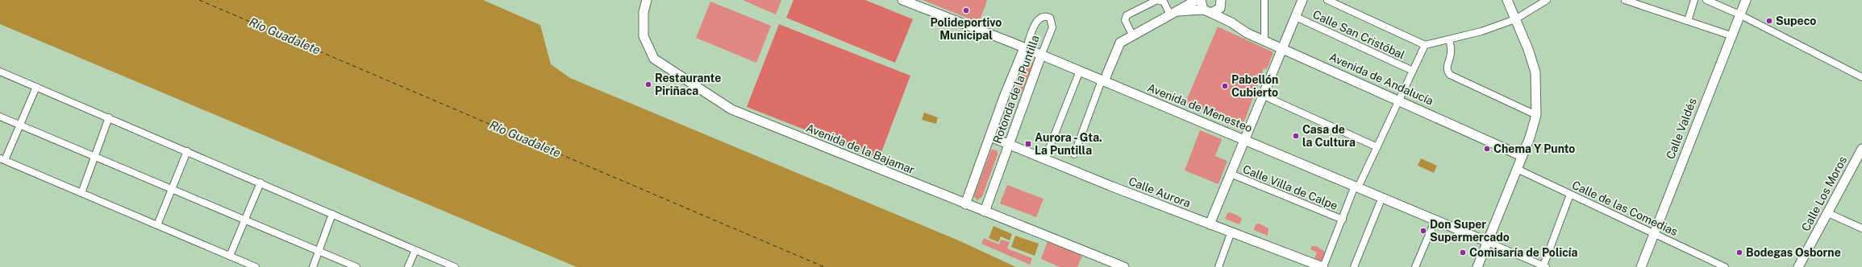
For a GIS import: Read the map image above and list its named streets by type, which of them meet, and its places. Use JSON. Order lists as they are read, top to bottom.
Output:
{
  "streets": {
    "street": [
      "Calle San Cristóbal",
      "Avenida de Andalucía",
      "Rotonda de la Puntilla",
      "Avenida de Menesteo",
      "Calle Valdés",
      "Avenida de la Bajamar",
      "Calle Villa de Calpe",
      "Calle Aurora",
      "Calle Los Moros",
      "Calle de las Comedias"
    ]
  },
  "crossings": [
    ["Rotonda de la Puntilla", "Avenida de Menesteo"],
    ["Rotonda de la Puntilla", "Avenida de la Bajamar"],
    ["Rotonda de la Puntilla", "Calle Aurora"],
    ["Calle Valdés", "Calle de las Comedias"]
  ],
  "water": ["Río Guadalete"],
  "places": {
    "other": [
      "Polideportivo Municipal",
      "Supeco",
      "Restaurante Piriñaca",
      "Pabellón Cubierto",
      "Casa de la Cultura",
      "Chema Y Punto",
      "Don Super Supermercado",
      "Comisaría de Policía",
      "Bodegas Osborne"
    ],
    "transit": ["Aurora - Gta. La Puntilla"]
  }
}
